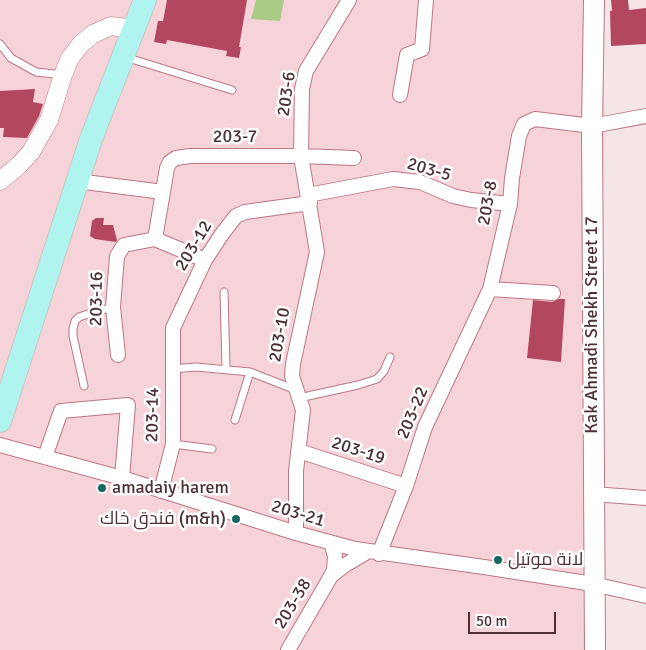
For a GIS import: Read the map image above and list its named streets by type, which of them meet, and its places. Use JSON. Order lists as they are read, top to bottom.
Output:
{
  "streets": {
    "main road": ["Kak Ahmadi Shekh Street 17"],
    "street": [
      "203-6",
      "203-7",
      "203-5",
      "203-8",
      "203-12",
      "203-16",
      "203-10",
      "203-22",
      "203-14",
      "203-19",
      "203-21",
      "203-38"
    ]
  },
  "crossings": [
    ["203-6", "203-7"],
    ["203-6", "203-5"],
    ["203-6", "203-12"],
    ["203-6", "203-10"],
    ["203-5", "203-8"],
    ["203-5", "203-12"],
    ["203-5", "203-10"],
    ["203-8", "Kak Ahmadi Shekh Street 17"],
    ["203-8", "203-22"],
    ["203-12", "203-10"],
    ["203-12", "203-14"],
    ["Kak Ahmadi Shekh Street 17", "203-21"],
    ["203-10", "203-19"],
    ["203-10", "203-21"],
    ["203-22", "203-19"],
    ["203-22", "203-21"],
    ["203-22", "203-38"],
    ["203-14", "203-21"],
    ["203-21", "203-38"]
  ],
  "places": ["amadaiy harem", "فندق خاك (m&h)", "لانة موتيل"],
  "scale_bar": "50 m"
}
